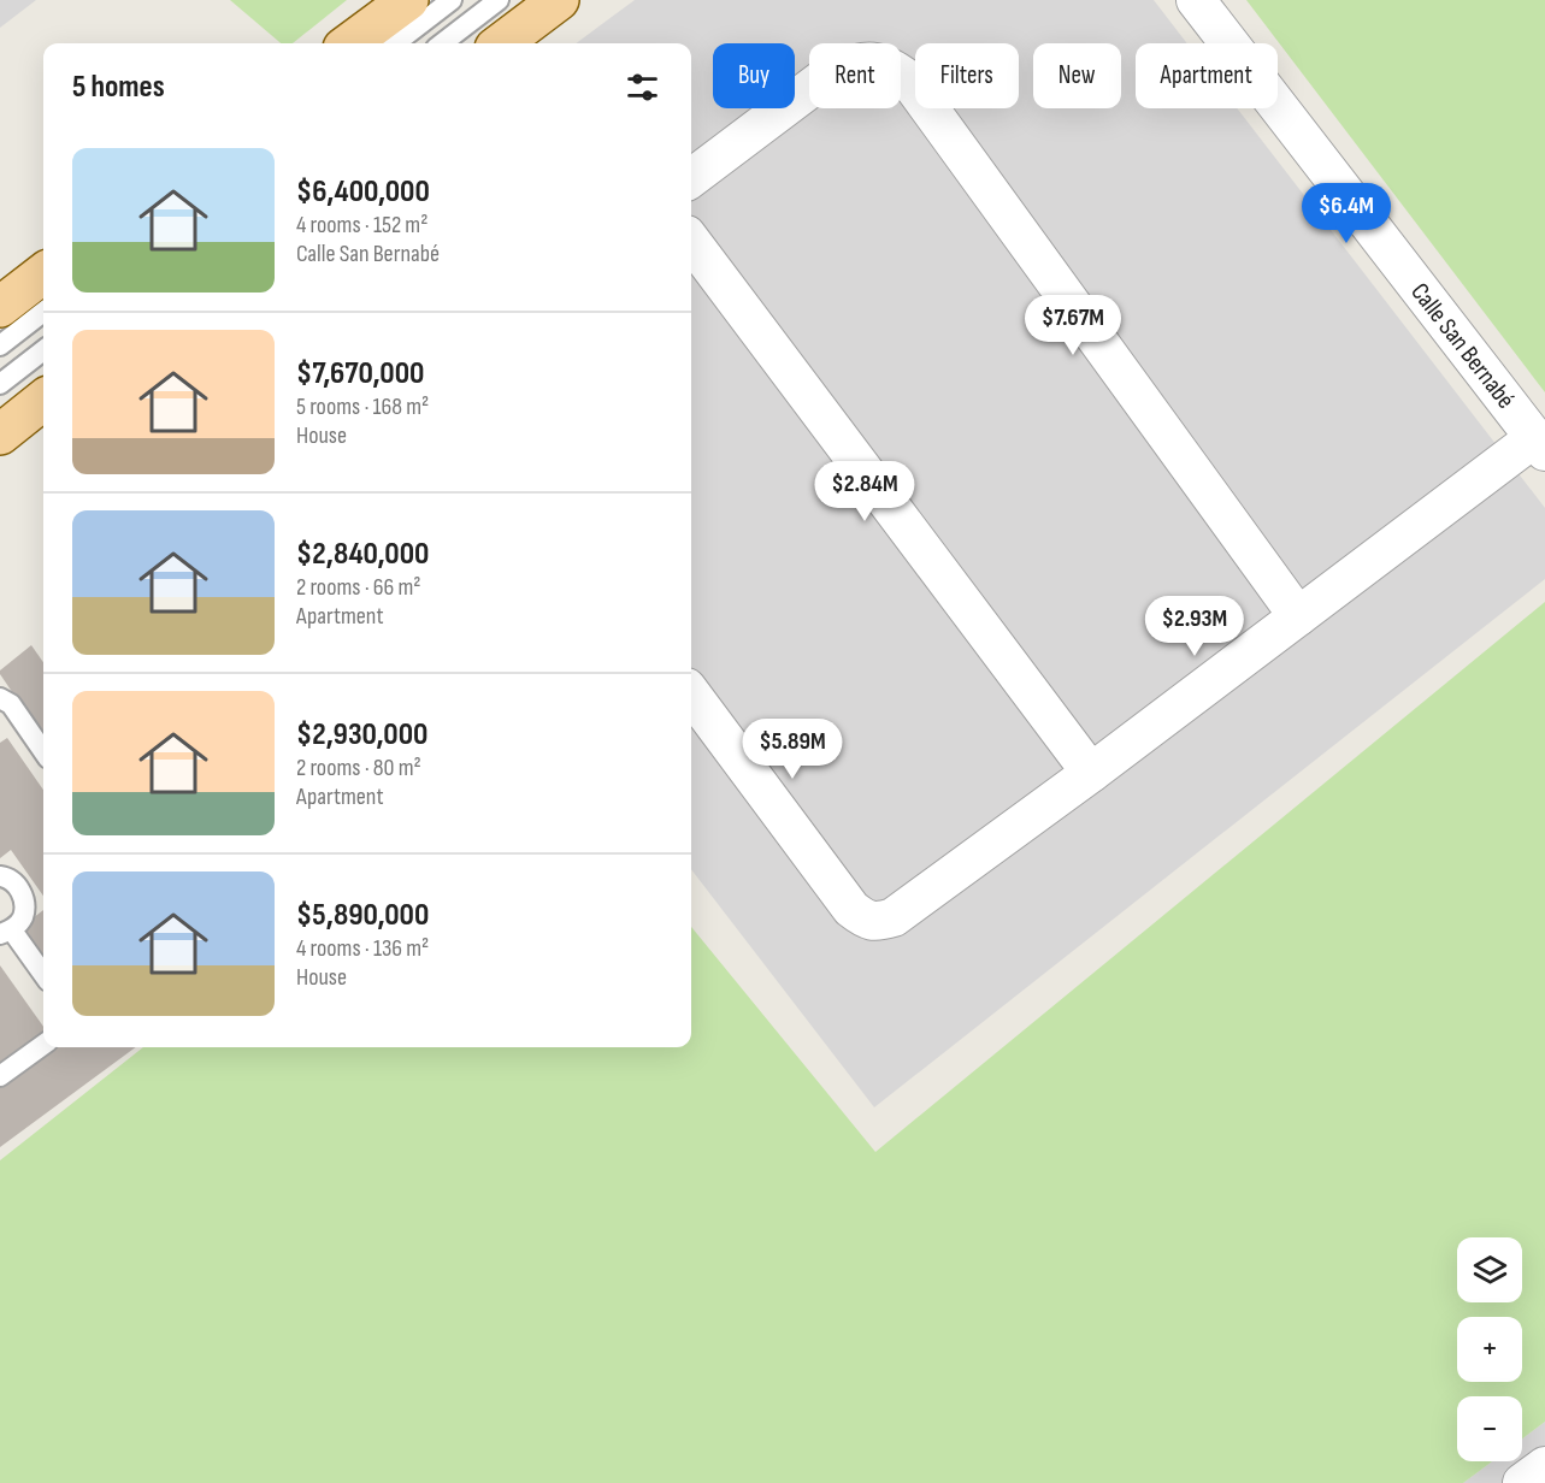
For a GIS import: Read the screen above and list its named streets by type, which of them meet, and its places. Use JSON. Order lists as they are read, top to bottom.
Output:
{
  "streets": {
    "street": ["Calle San Bernabé"]
  },
  "page": {
    "chip": [
      "Buy",
      "Rent",
      "Filters",
      "New",
      "Apartment"
    ],
    "heading": "5 homes",
    "list": [
      {
        "name": "$6,400,000",
        "note": "4 rooms · 152 m² · Calle San Bernabé"
      },
      {
        "name": "$7,670,000",
        "note": "5 rooms · 168 m² · House"
      },
      {
        "name": "$2,840,000",
        "note": "2 rooms · 66 m² · Apartment"
      },
      {
        "name": "$2,930,000",
        "note": "2 rooms · 80 m² · Apartment"
      },
      {
        "name": "$5,890,000",
        "note": "4 rooms · 136 m² · House"
      }
    ],
    "price": [
      "$6.4M",
      "$7.67M",
      "$2.84M",
      "$2.93M",
      "$5.89M"
    ],
    "map_buttons": ["+", "−"]
  }
}
